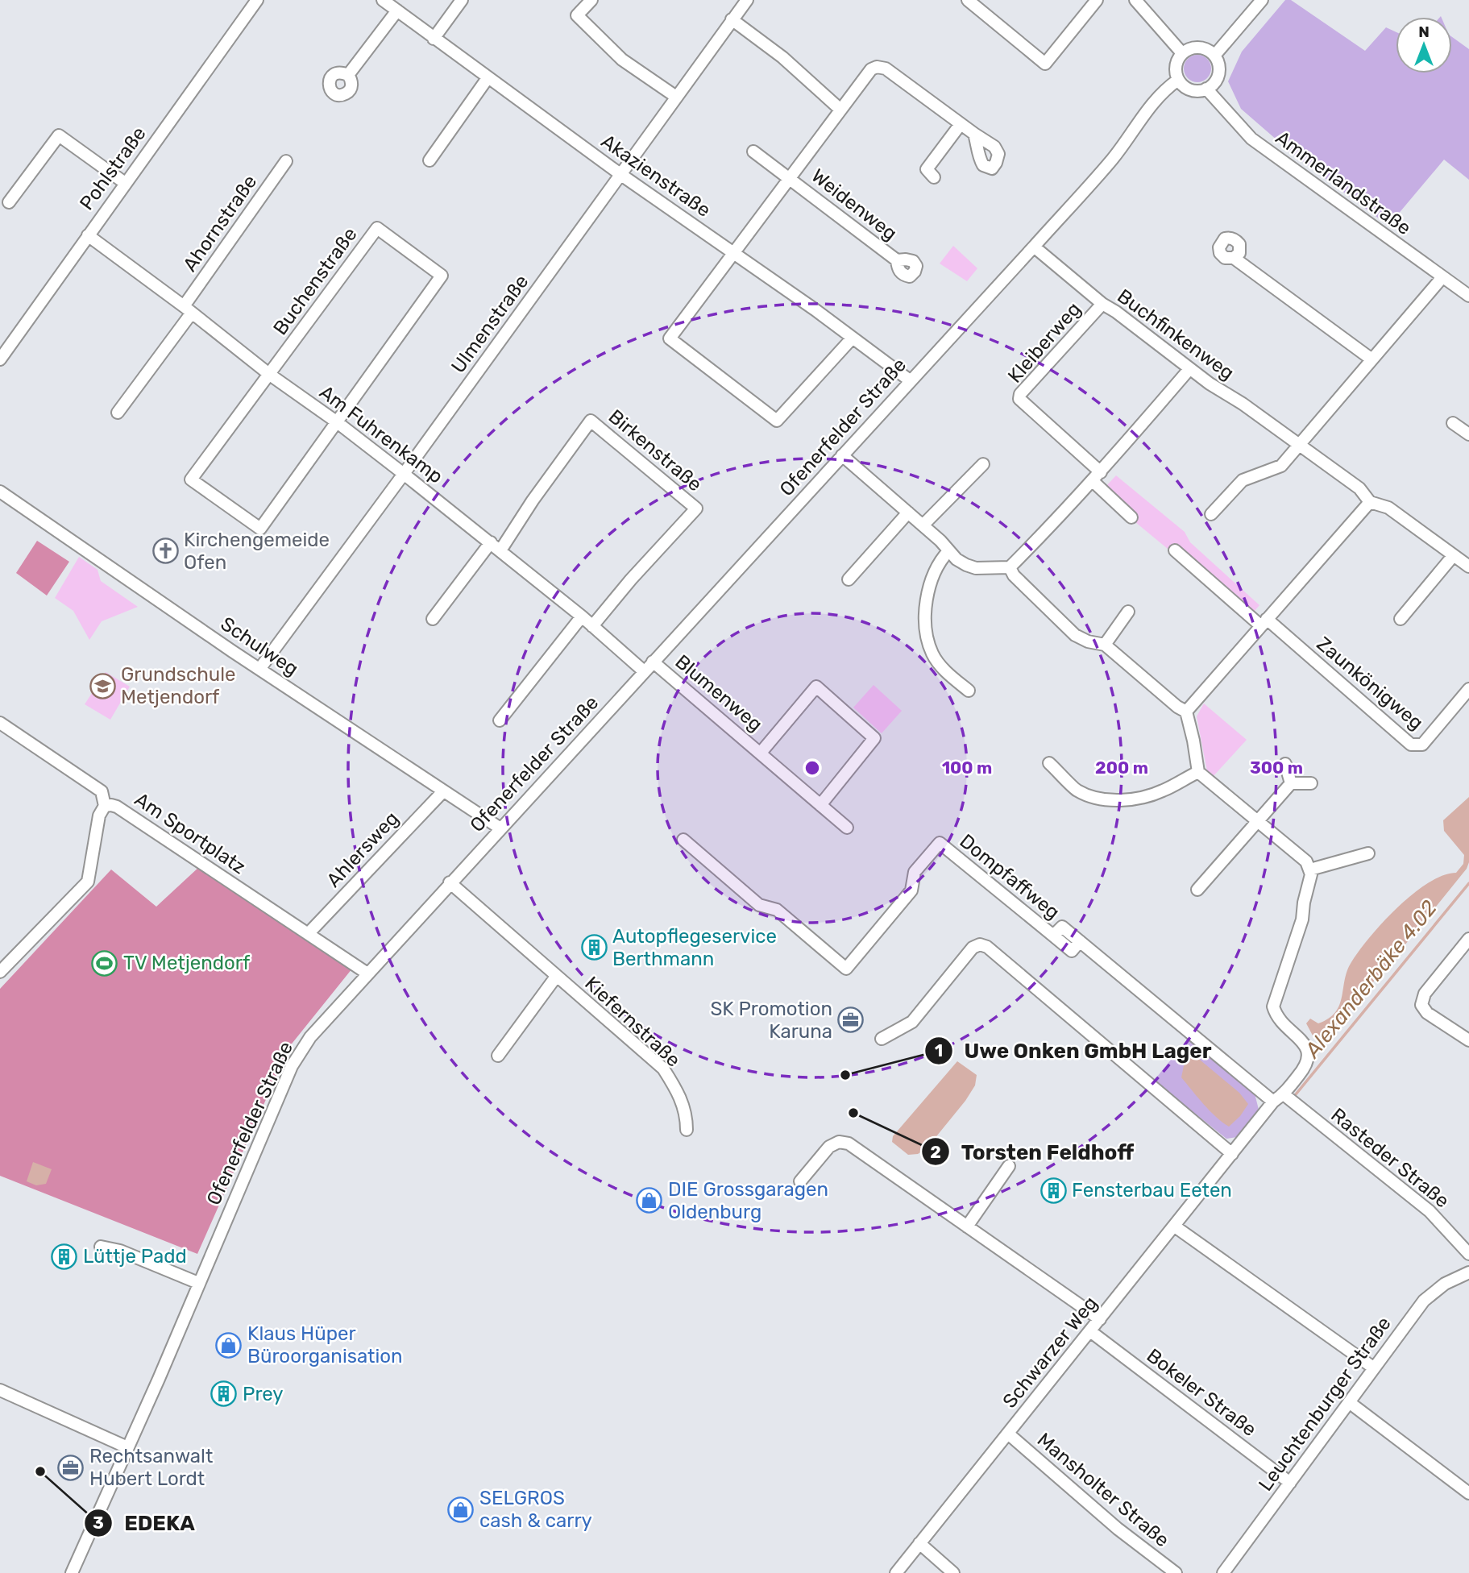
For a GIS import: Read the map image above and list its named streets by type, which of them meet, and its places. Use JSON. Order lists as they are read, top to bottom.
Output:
{
  "streets": {
    "street": [
      "Pohlstraße",
      "Akazienstraße",
      "Ammerlandstraße",
      "Weidenweg",
      "Ahornstraße",
      "Buchenstraße",
      "Ulmenstraße",
      "Buchfinkenweg",
      "Kleiberweg",
      "Ofenerfelder Straße",
      "Am Fuhrenkamp",
      "Birkenstraße",
      "Schulweg",
      "Zaunkönigweg",
      "Blumenweg",
      "Am Sportplatz",
      "Ahlersweg",
      "Dompfaffweg",
      "Kiefernstraße",
      "Rasteder Straße",
      "Schwarzer Weg",
      "Bokeler Straße",
      "Leuchtenburger Straße",
      "Mansholter Straße"
    ]
  },
  "crossings": [
    ["Pohlstraße", "Am Fuhrenkamp"],
    ["Akazienstraße", "Ulmenstraße"],
    ["Akazienstraße", "Ofenerfelder Straße"],
    ["Ammerlandstraße", "Ofenerfelder Straße"],
    ["Ahornstraße", "Am Fuhrenkamp"],
    ["Buchenstraße", "Am Fuhrenkamp"],
    ["Ulmenstraße", "Am Fuhrenkamp"],
    ["Ulmenstraße", "Schulweg"],
    ["Buchfinkenweg", "Kleiberweg"],
    ["Buchfinkenweg", "Ofenerfelder Straße"],
    ["Ofenerfelder Straße", "Am Fuhrenkamp"],
    ["Ofenerfelder Straße", "Schulweg"],
    ["Ofenerfelder Straße", "Blumenweg"],
    ["Ofenerfelder Straße", "Am Sportplatz"],
    ["Ofenerfelder Straße", "Kiefernstraße"],
    ["Am Fuhrenkamp", "Birkenstraße"],
    ["Schulweg", "Ahlersweg"],
    ["Am Sportplatz", "Ahlersweg"],
    ["Dompfaffweg", "Schwarzer Weg"],
    ["Rasteder Straße", "Schwarzer Weg"],
    ["Schwarzer Weg", "Bokeler Straße"],
    ["Schwarzer Weg", "Mansholter Straße"],
    ["Bokeler Straße", "Leuchtenburger Straße"]
  ],
  "water": ["Alexanderbäke 4.02"],
  "places": {
    "church": ["Kirchengemeide Ofen"],
    "school or university": ["Grundschule Metjendorf"],
    "building": [
      "Autopflegeservice Berthmann",
      "Fensterbau Eeten",
      "Lüttje Padd",
      "Prey"
    ],
    "sports": ["TV Metjendorf"],
    "office": ["SK Promotion Karuna", "Rechtsanwalt Hubert Lordt"],
    "other": ["Uwe Onken GmbH Lager", "Torsten Feldhoff", "EDEKA"],
    "shop": ["DIE Grossgaragen Oldenburg", "Klaus Hüper Büroorganisation", "SELGROS cash & carry"]
  },
  "north": "top",
  "rings": ["100 m", "200 m", "300 m"]
}
